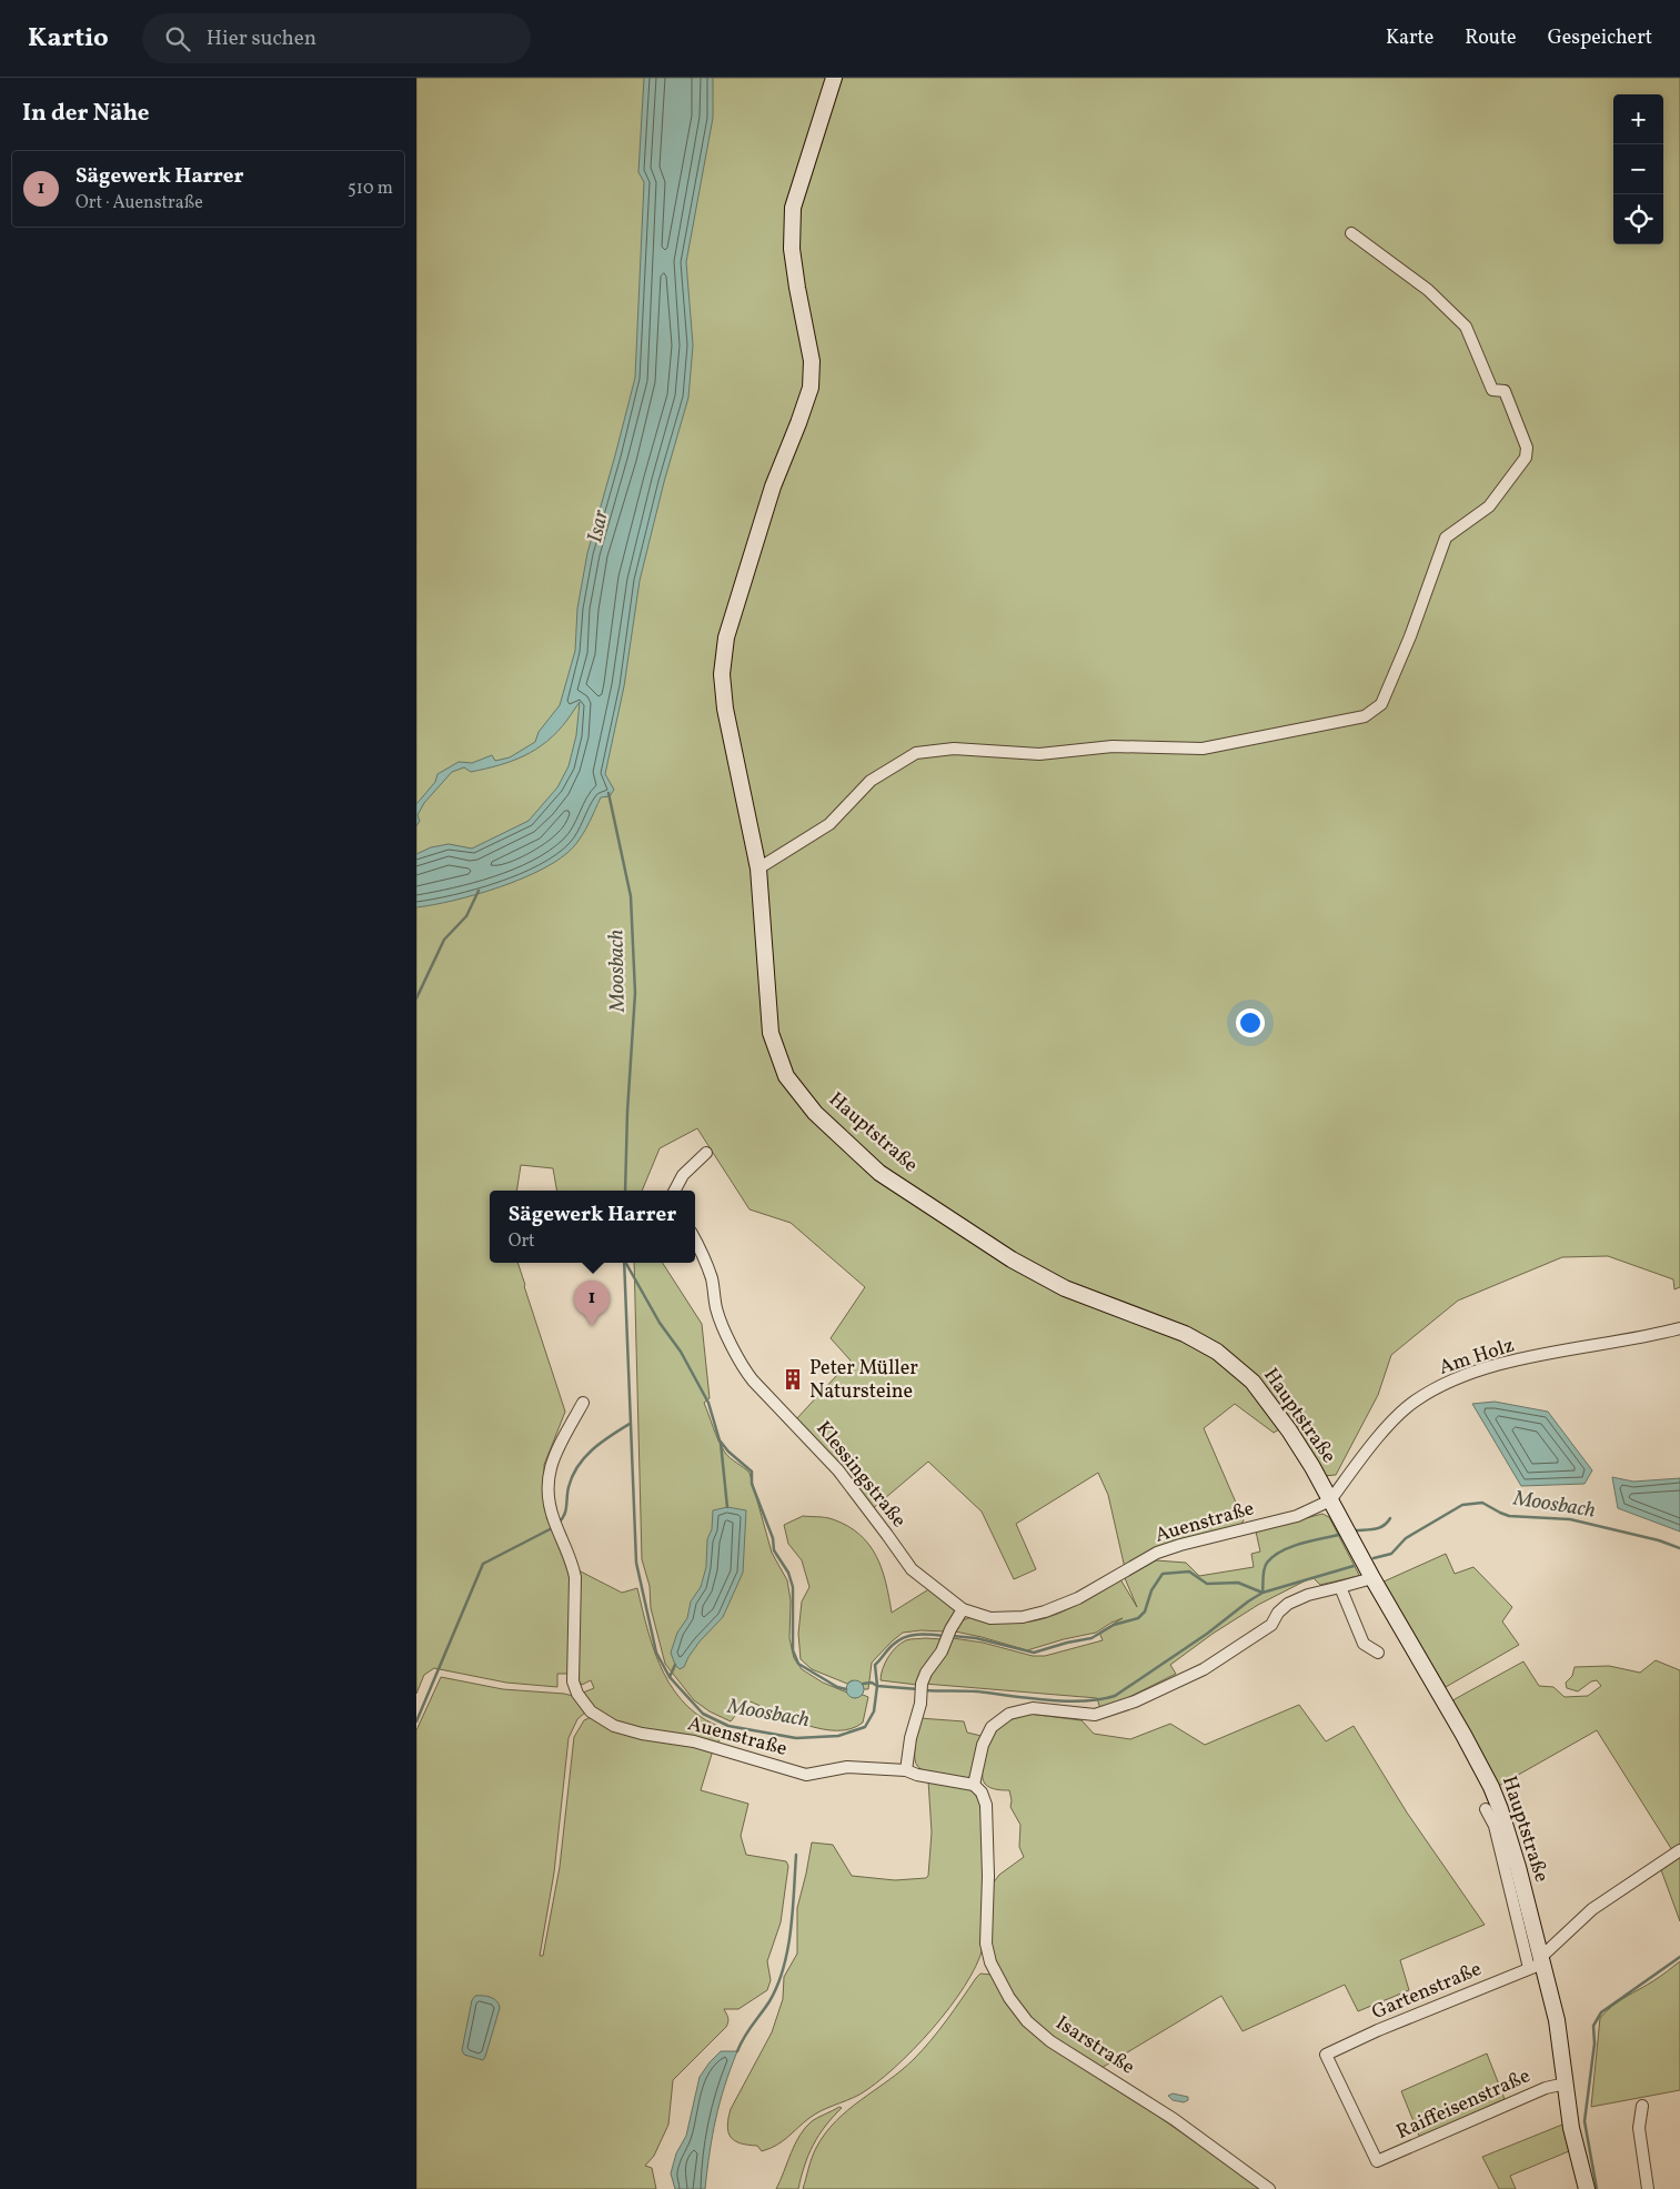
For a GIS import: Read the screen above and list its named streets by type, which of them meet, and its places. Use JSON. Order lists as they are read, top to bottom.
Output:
{
  "streets": {
    "main road": ["Hauptstraße"],
    "street": [
      "Am Holz",
      "Klessingstraße",
      "Auenstraße",
      "Gartenstraße",
      "Isarstraße",
      "Raiffeisenstraße"
    ]
  },
  "crossings": [
    ["Hauptstraße", "Am Holz"],
    ["Hauptstraße", "Auenstraße"],
    ["Hauptstraße", "Gartenstraße"],
    ["Hauptstraße", "Raiffeisenstraße"],
    ["Am Holz", "Auenstraße"],
    ["Klessingstraße", "Auenstraße"],
    ["Gartenstraße", "Raiffeisenstraße"]
  ],
  "water": ["Isar", "Moosbach"],
  "places": {
    "building": ["Peter Müller Natursteine"]
  },
  "page": {
    "header": "Kartio",
    "search": "Hier suchen",
    "nav": ["Karte", "Route", "Gespeichert"],
    "heading": "In der Nähe",
    "map_buttons": ["+", "−"],
    "list": [
      {
        "mark": "1",
        "name": "Sägewerk Harrer",
        "note": "Ort · Auenstraße",
        "value": "510 m"
      }
    ],
    "popup": ["Sägewerk Harrer", "Ort"],
    "pins": "1"
  }
}
